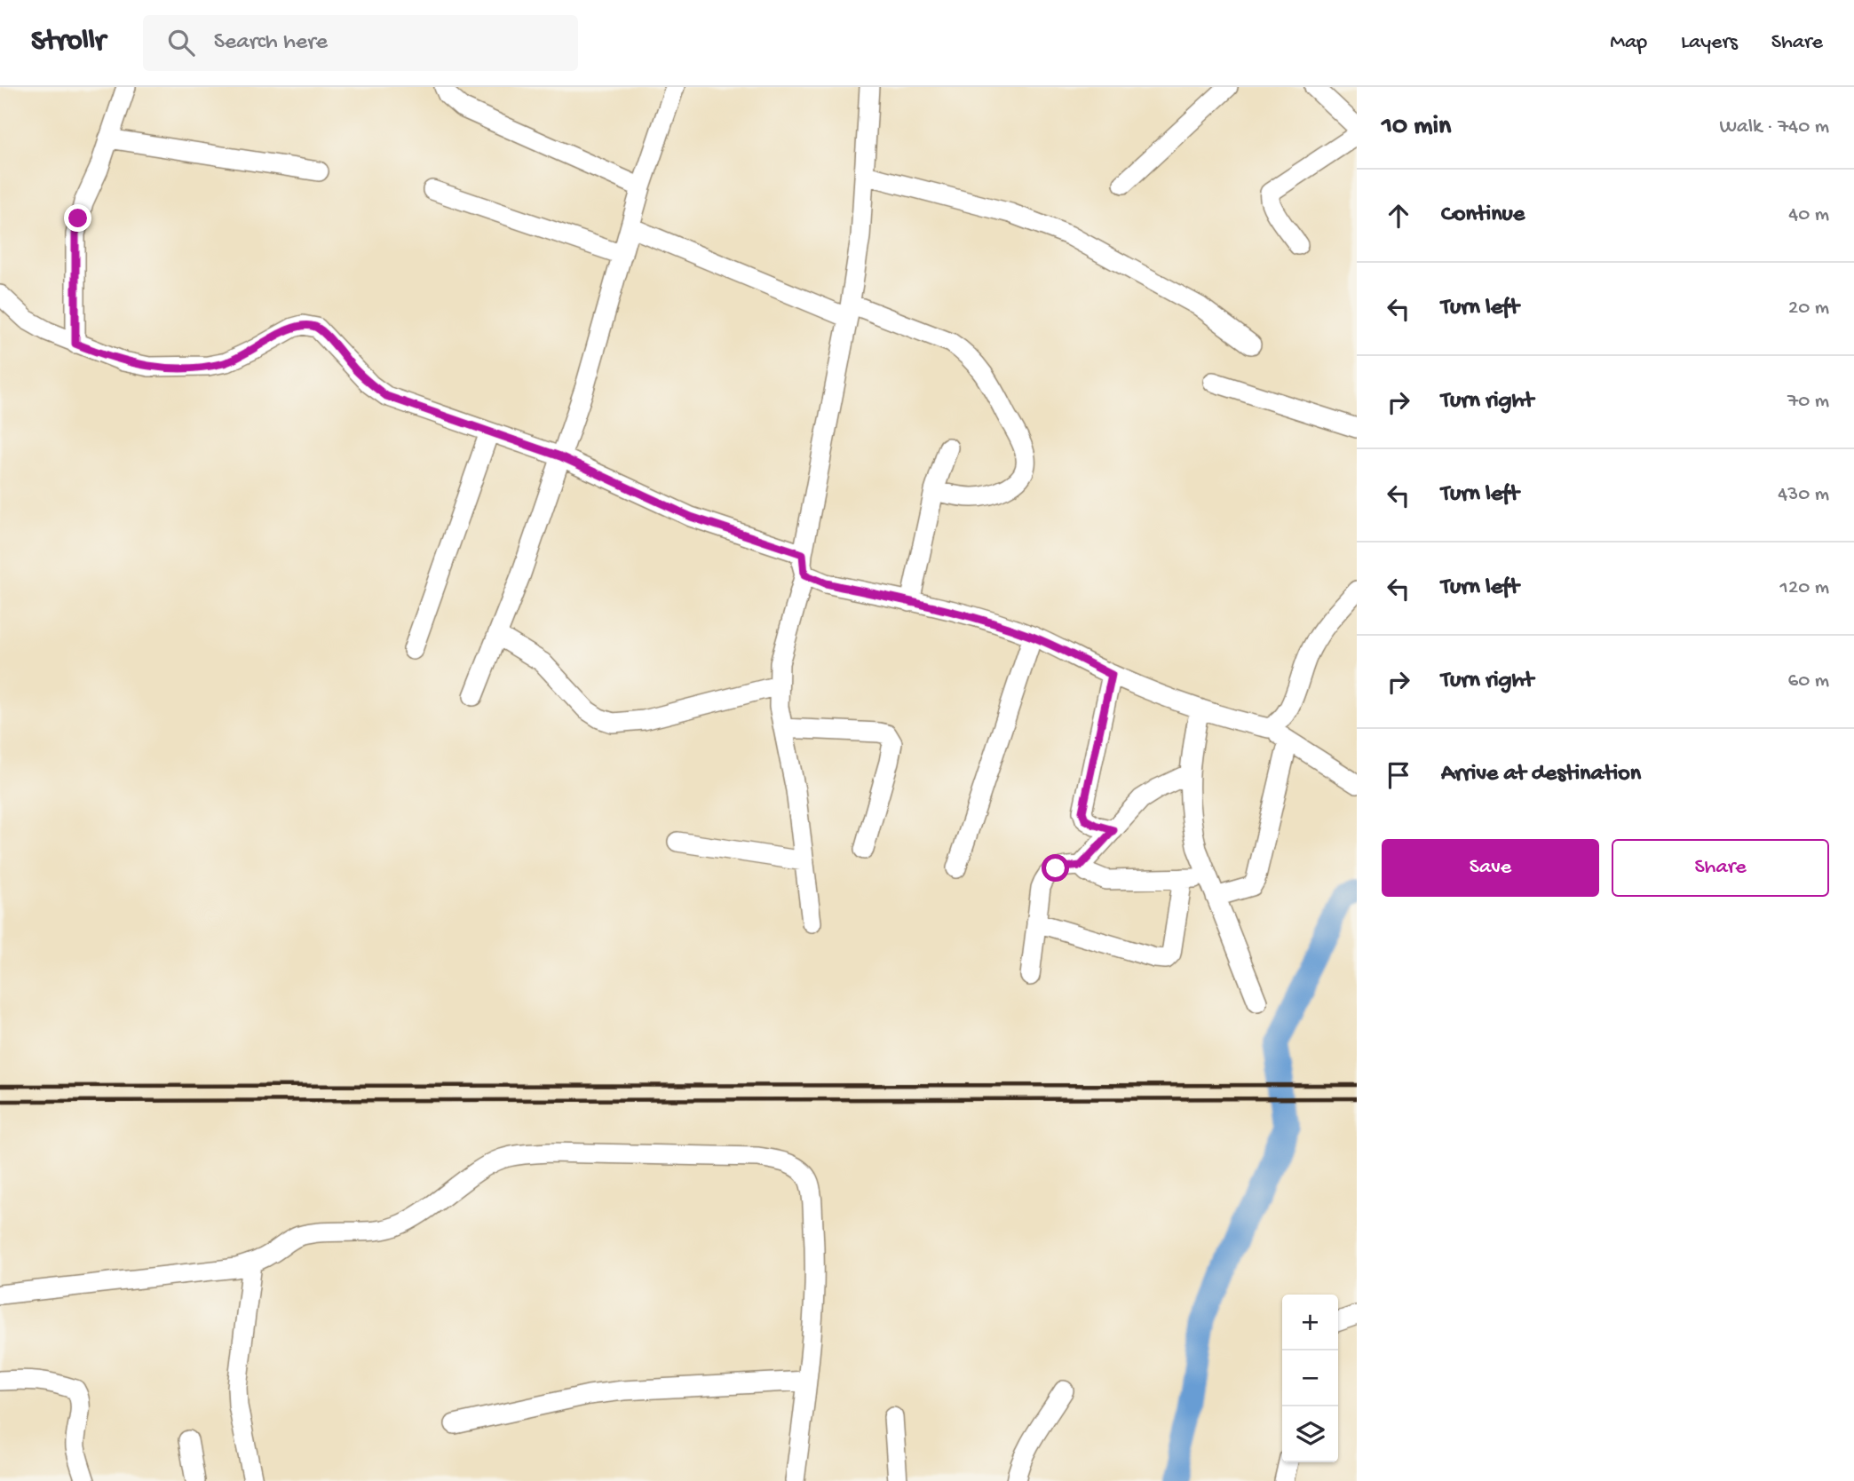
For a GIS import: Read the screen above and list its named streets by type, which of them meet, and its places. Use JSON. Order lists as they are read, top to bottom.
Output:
{
  "page": {
    "header": "Strollr",
    "search": "Search here",
    "nav": ["Map", "Layers", "Share"],
    "heading": ["10 min", "Walk · 740 m"],
    "list": [
      ["Continue", "40 m"],
      ["Turn left", "20 m"],
      ["Turn right", "70 m"],
      ["Turn left", "430 m"],
      ["Turn left", "120 m"],
      ["Turn right", "60 m"],
      "Arrive at destination"
    ],
    "buttons": ["Save", "Share"],
    "map_buttons": ["+", "−"]
  }
}
